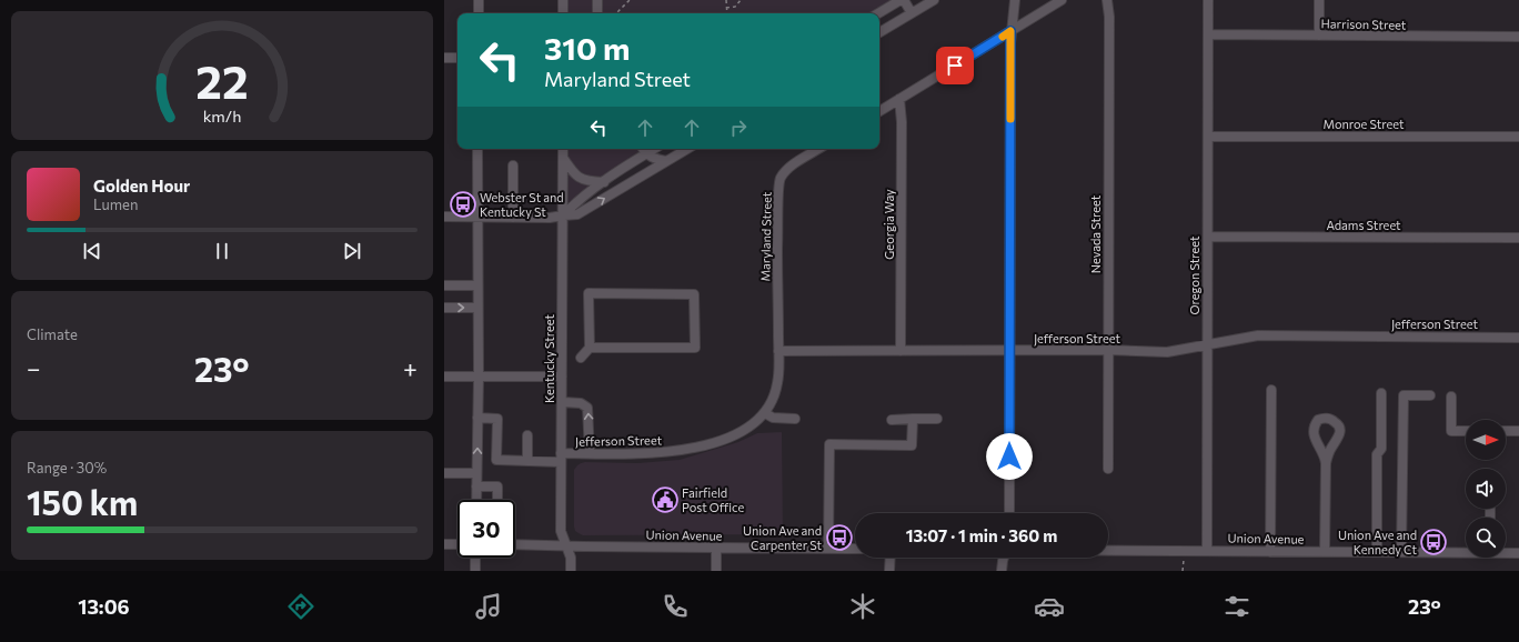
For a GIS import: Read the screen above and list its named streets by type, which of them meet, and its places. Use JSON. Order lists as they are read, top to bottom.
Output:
{
  "streets": {
    "street": [
      "Harrison Street",
      "Monroe Street",
      "Georgia Way",
      "Adams Street",
      "Nevada Street",
      "Maryland Street",
      "Oregon Street",
      "Jefferson Street",
      "Kentucky Street",
      "Union Avenue"
    ]
  },
  "crossings": [
    ["Harrison Street", "Oregon Street"],
    ["Monroe Street", "Oregon Street"],
    ["Georgia Way", "Jefferson Street"],
    ["Adams Street", "Oregon Street"],
    ["Nevada Street", "Jefferson Street"],
    ["Maryland Street", "Jefferson Street"],
    ["Oregon Street", "Jefferson Street"],
    ["Oregon Street", "Union Avenue"],
    ["Jefferson Street", "Kentucky Street"],
    ["Kentucky Street", "Union Avenue"]
  ],
  "places": {
    "bus stop": ["Webster St and Kentucky St", "Union Ave and Carpenter St", "Union Ave and Kennedy Ct"],
    "public building": ["Fairfield Post Office"]
  },
  "north": "right",
  "page": {
    "turn": ["310 m", "Maryland Street"],
    "song": ["Golden Hour", "Lumen"],
    "tile": [
      "Climate",
      ["Range · 30%", "150 km"]
    ],
    "heat": ["−", "23°", "+"],
    "limit": "30",
    "trip": "13:07 · 1 min · 360 m",
    "tabs": ["13:06", "23°"],
    "gauge": ["22", "km/h"]
  }
}
